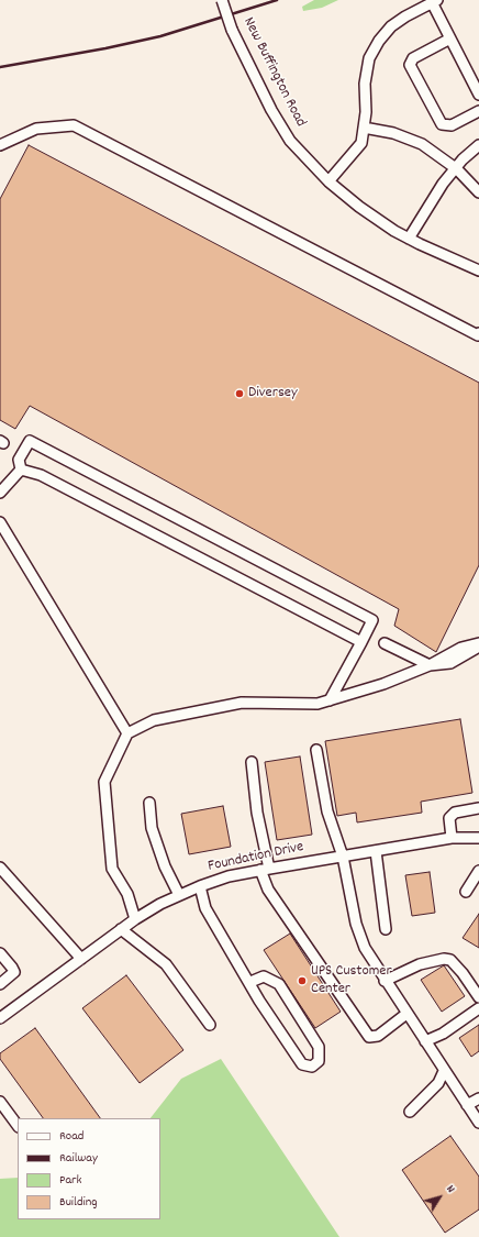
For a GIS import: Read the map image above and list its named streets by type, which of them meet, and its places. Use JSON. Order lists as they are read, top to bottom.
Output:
{
  "streets": {
    "street": ["New Buffington Road", "Foundation Drive"]
  },
  "places": ["Diversey", "UPS Customer Center"],
  "legend": [
    "Road",
    "Railway",
    "Park",
    "Building"
  ],
  "north": "top right"
}
